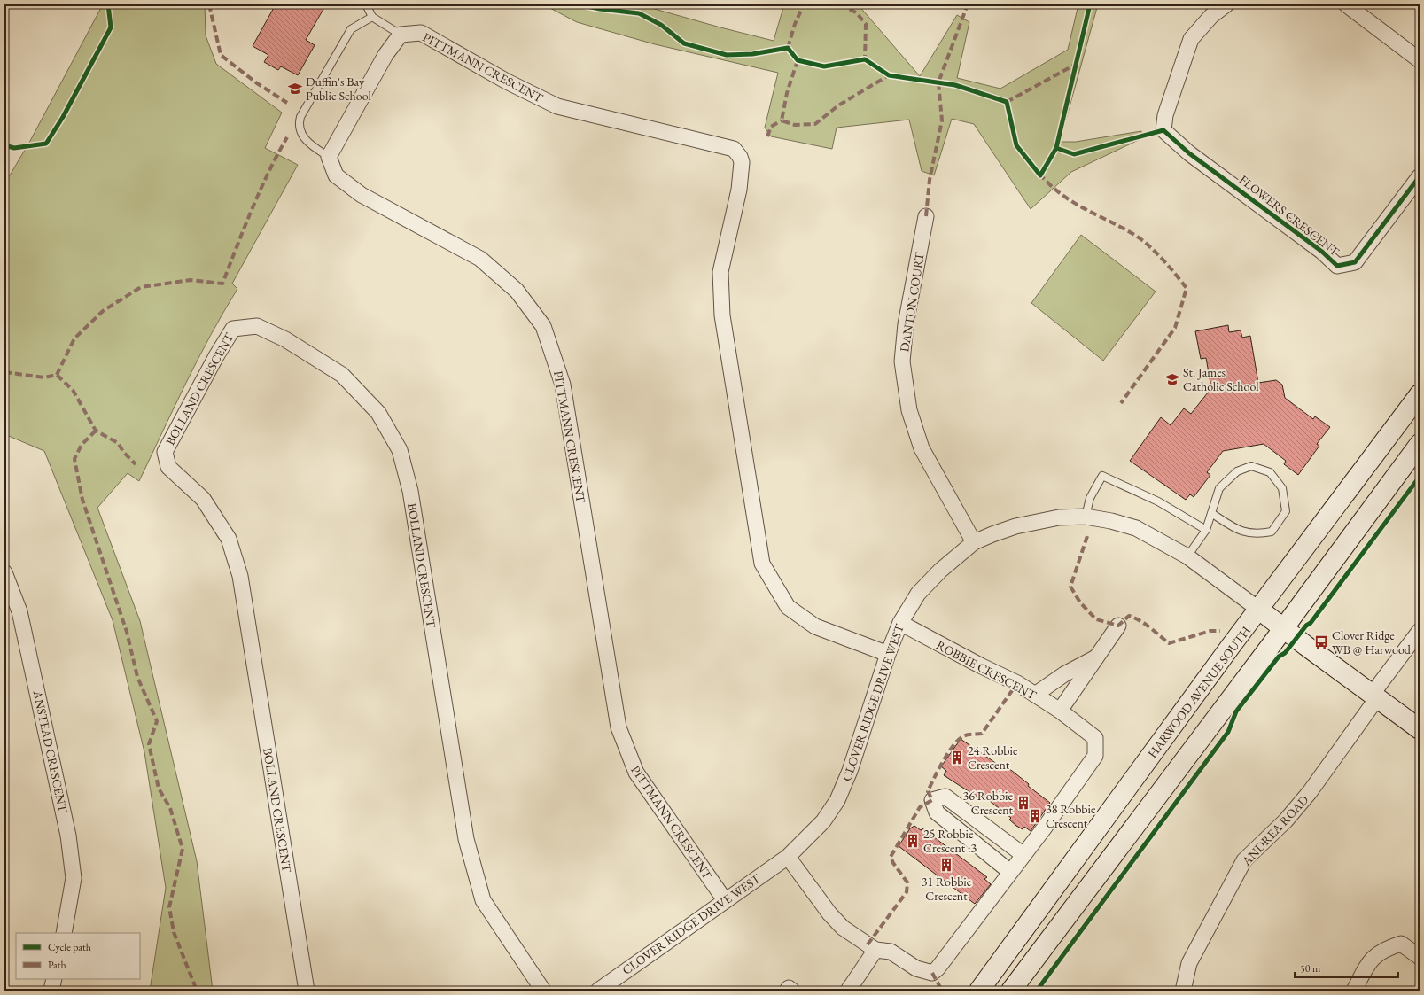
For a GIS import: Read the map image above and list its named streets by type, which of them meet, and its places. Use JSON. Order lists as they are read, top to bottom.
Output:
{
  "streets": {
    "main road": ["HARWOOD AVENUE SOUTH", "CLOVER RIDGE DRIVE WEST"],
    "street": [
      "PITTMANN CRESCENT",
      "FLOWERS CRESCENT",
      "DANTON COURT",
      "BOLLAND CRESCENT",
      "ROBBIE CRESCENT",
      "ANSTEAD CRESCENT",
      "ANDREA ROAD"
    ]
  },
  "crossings": [
    ["PITTMANN CRESCENT", "CLOVER RIDGE DRIVE WEST"],
    ["DANTON COURT", "CLOVER RIDGE DRIVE WEST"],
    ["ROBBIE CRESCENT", "CLOVER RIDGE DRIVE WEST"],
    ["HARWOOD AVENUE SOUTH", "CLOVER RIDGE DRIVE WEST"],
    ["CLOVER RIDGE DRIVE WEST", "ANDREA ROAD"]
  ],
  "places": {
    "school or university": ["Duffin's Bay Public School", "St. James Catholic School"],
    "bus stop": ["Clover Ridge WB @ Harwood"],
    "building": [
      "24 Robbie Crescent",
      "36 Robbie Crescent",
      "38 Robbie Crescent",
      "25 Robbie Crescent :3",
      "31 Robbie Crescent"
    ]
  },
  "legend": ["Cycle path", "Path"],
  "scale_bar": "50 m"
}
